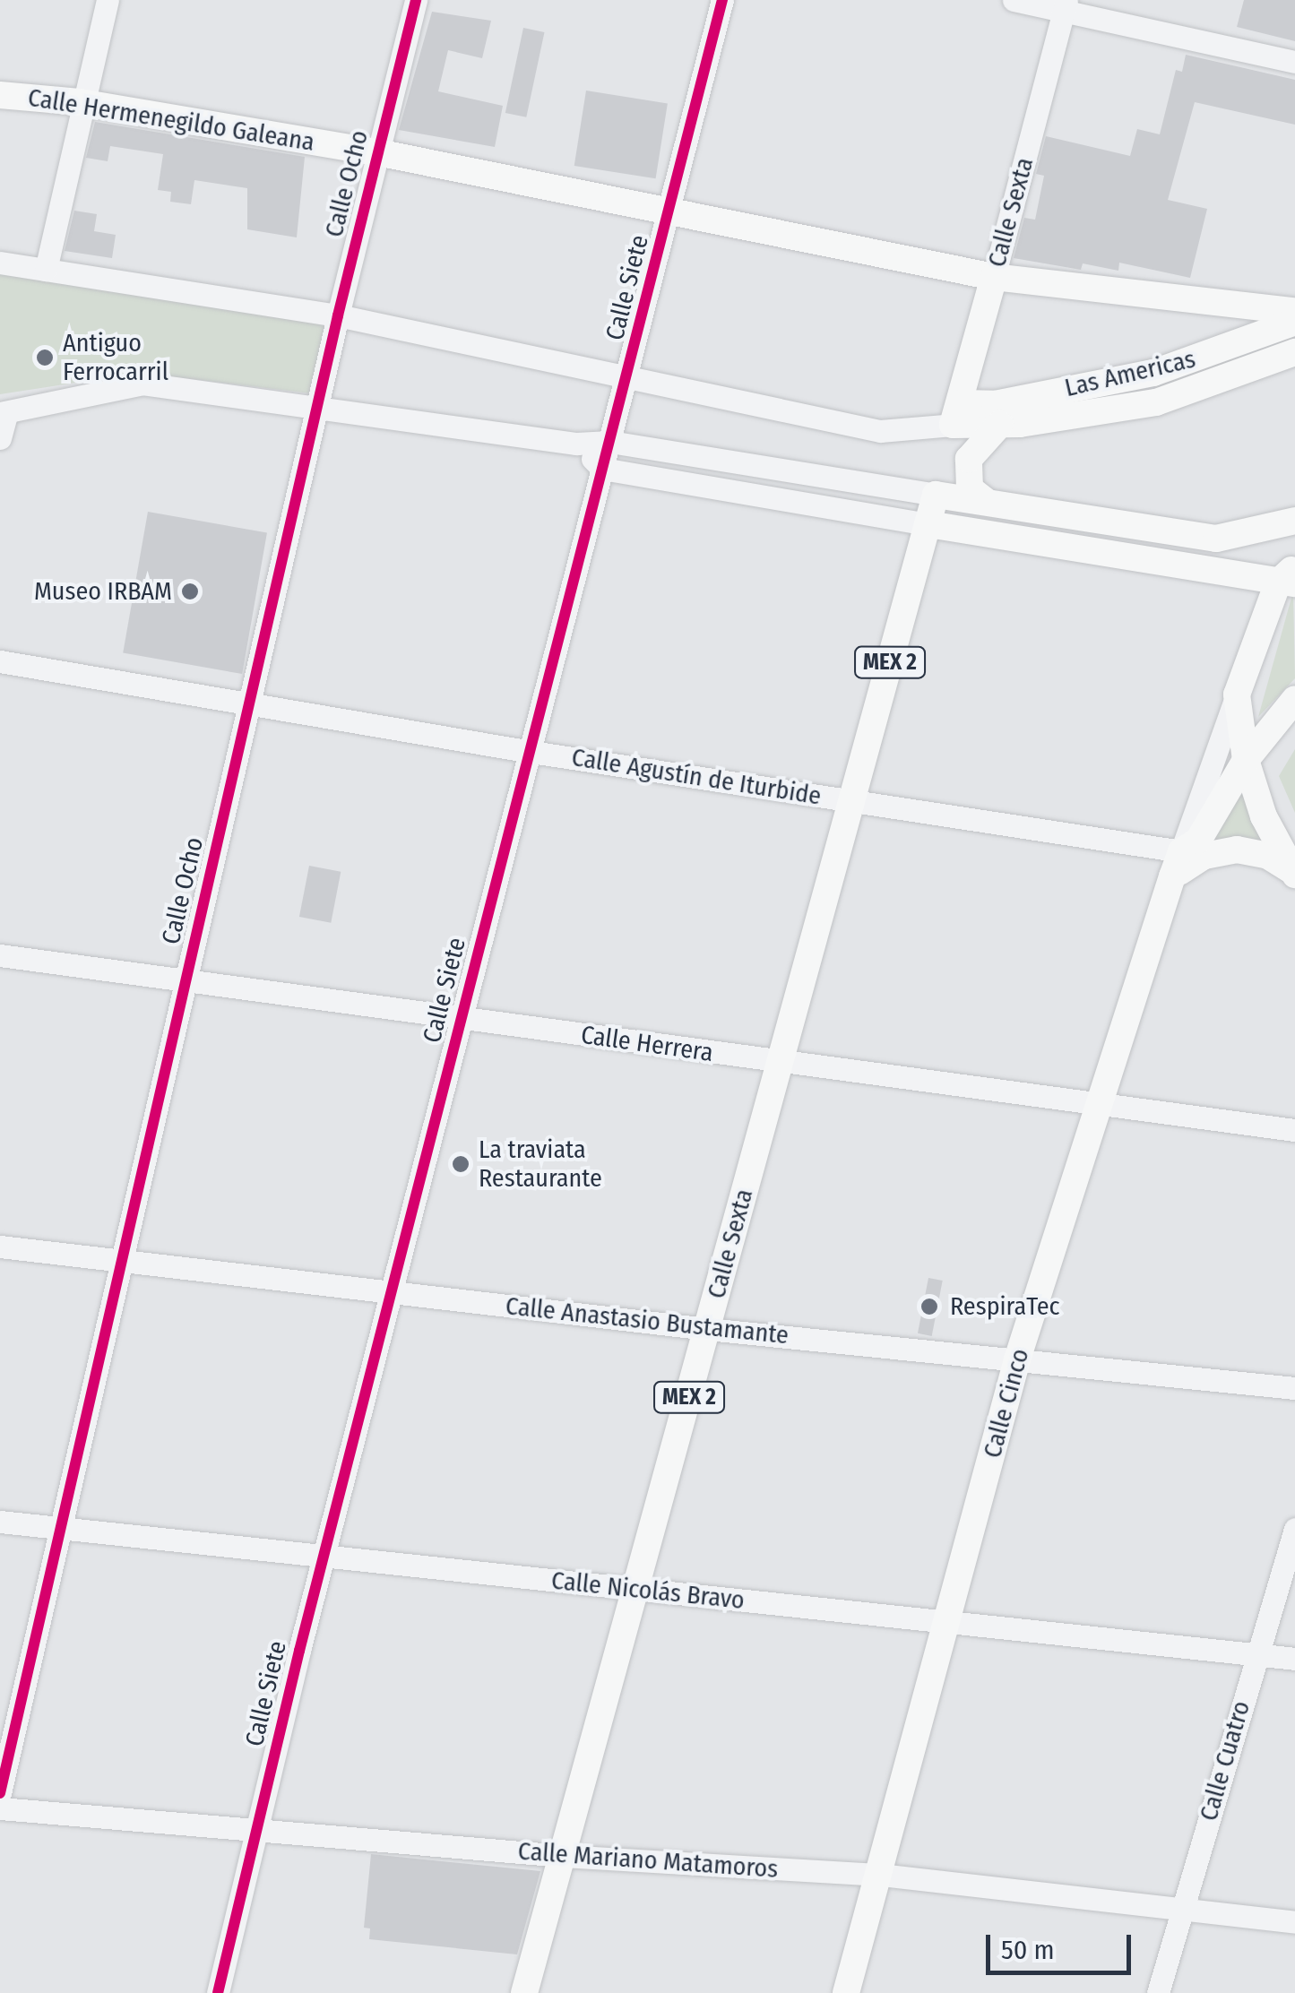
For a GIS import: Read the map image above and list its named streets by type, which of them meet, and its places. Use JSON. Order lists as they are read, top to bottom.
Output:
{
  "streets": {
    "main road": [
      "Calle Hermenegildo Galeana",
      "Calle Sexta",
      "Las Americas",
      "MEX 2",
      "Calle Cinco"
    ],
    "street": [
      "Calle Ocho",
      "Calle Siete",
      "Calle Agustín de Iturbide",
      "Calle Herrera",
      "Calle Anastasio Bustamante",
      "Calle Nicolás Bravo",
      "Calle Cuatro",
      "Calle Mariano Matamoros"
    ]
  },
  "crossings": [
    ["Calle Hermenegildo Galeana", "Calle Ocho"],
    ["Calle Hermenegildo Galeana", "Calle Sexta"],
    ["Calle Hermenegildo Galeana", "Calle Siete"],
    ["Calle Hermenegildo Galeana", "Las Americas"],
    ["Calle Ocho", "Calle Agustín de Iturbide"],
    ["Calle Ocho", "Calle Herrera"],
    ["Calle Ocho", "Calle Anastasio Bustamante"],
    ["Calle Ocho", "Calle Nicolás Bravo"],
    ["Calle Sexta", "Las Americas"],
    ["Calle Sexta", "Calle Agustín de Iturbide"],
    ["Calle Sexta", "Calle Herrera"],
    ["Calle Sexta", "Calle Anastasio Bustamante"],
    ["Calle Sexta", "Calle Nicolás Bravo"],
    ["Calle Sexta", "Calle Mariano Matamoros"],
    ["Calle Siete", "Calle Agustín de Iturbide"],
    ["Calle Siete", "Calle Herrera"],
    ["Calle Siete", "Calle Anastasio Bustamante"],
    ["Calle Siete", "Calle Nicolás Bravo"],
    ["Calle Siete", "Calle Mariano Matamoros"],
    ["Calle Agustín de Iturbide", "Calle Cinco"],
    ["Calle Herrera", "Calle Cinco"],
    ["Calle Anastasio Bustamante", "Calle Cinco"],
    ["Calle Cinco", "Calle Nicolás Bravo"],
    ["Calle Cinco", "Calle Mariano Matamoros"],
    ["Calle Nicolás Bravo", "Calle Cuatro"],
    ["Calle Cuatro", "Calle Mariano Matamoros"]
  ],
  "places": [
    "Antiguo Ferrocarril",
    "Museo IRBAM",
    "La traviata Restaurante",
    "RespiraTec"
  ],
  "scale_bar": "50 m"
}
